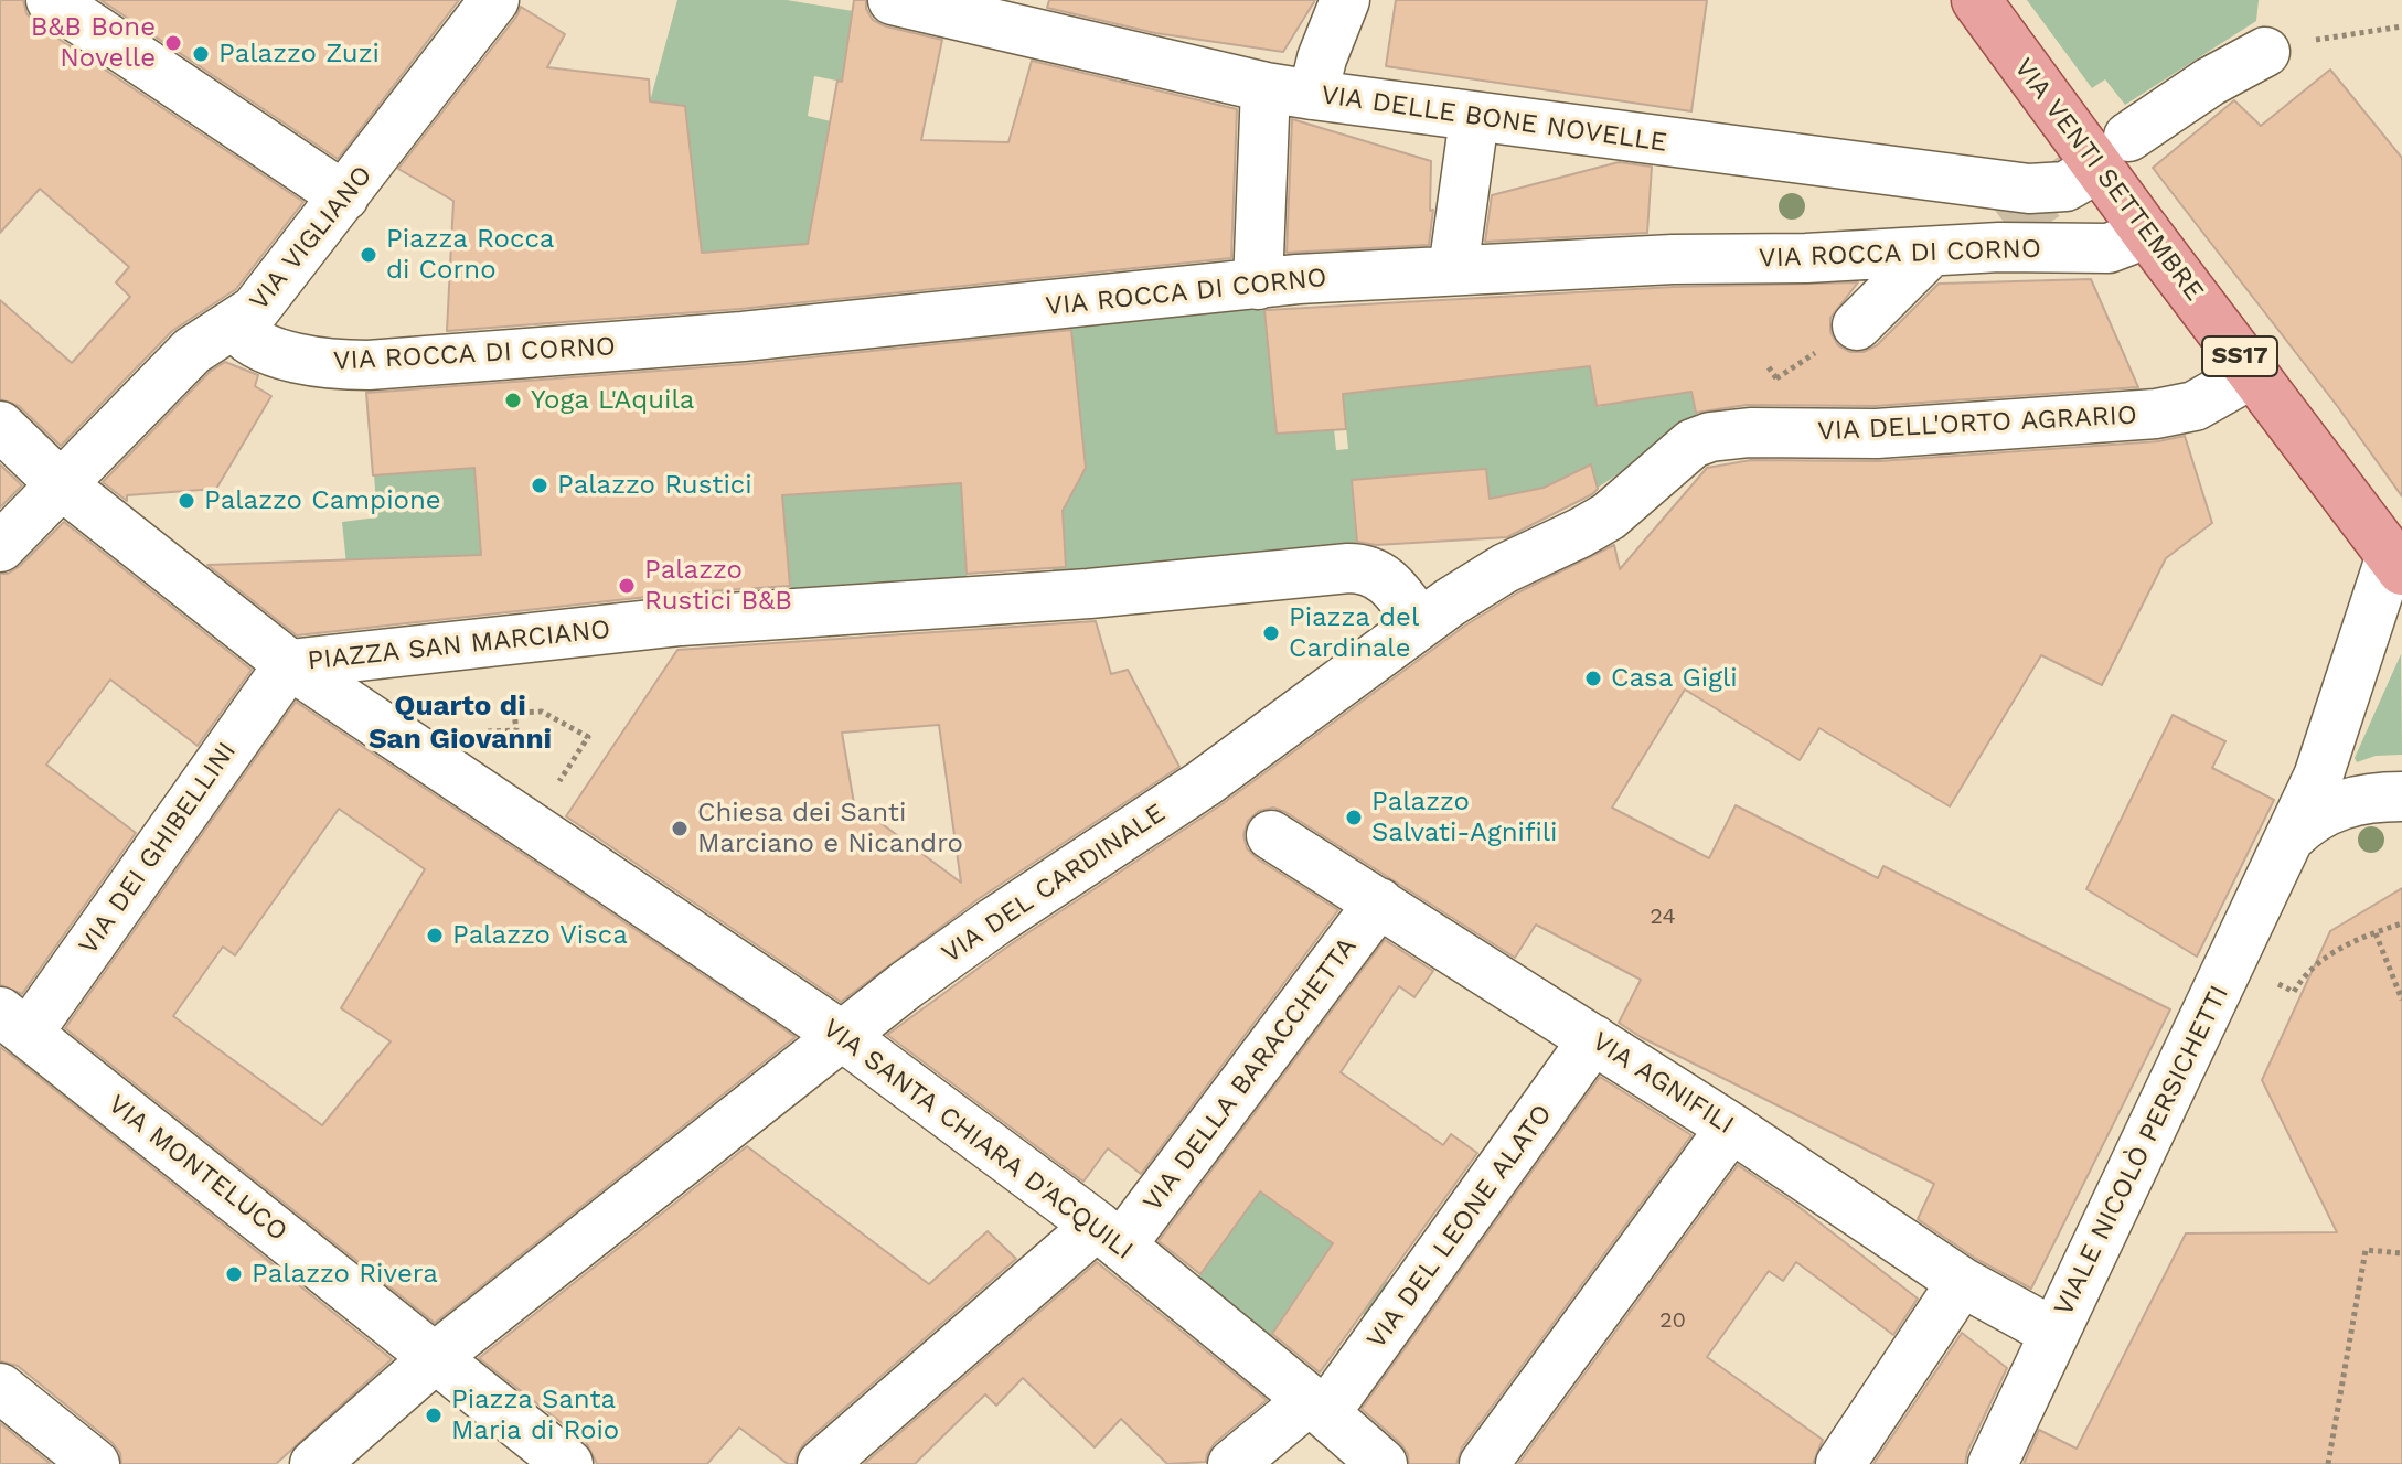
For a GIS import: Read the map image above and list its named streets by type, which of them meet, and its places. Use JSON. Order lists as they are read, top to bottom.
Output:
{
  "streets": {
    "main road": ["VIA VENTI SETTEMBRE", "SS17"],
    "street": [
      "VIA DELLE BONE NOVELLE",
      "VIA VIGLIANO",
      "VIA ROCCA DI CORNO",
      "VIA DELL'ORTO AGRARIO",
      "PIAZZA SAN MARCIANO",
      "VIA DEI GHIBELLINI",
      "VIA DEL CARDINALE",
      "VIA DELLA BARACCHETTA",
      "VIA AGNIFILI",
      "VIA SANTA CHIARA D'ACQUILI",
      "VIALE NICOLÒ PERSICHETTI",
      "VIA MONTELUCO",
      "VIA DEL LEONE ALATO"
    ]
  },
  "crossings": [
    ["VIA DELLE BONE NOVELLE", "VIA VENTI SETTEMBRE"],
    ["VIA VENTI SETTEMBRE", "VIA ROCCA DI CORNO"],
    ["VIA VENTI SETTEMBRE", "VIA DELL'ORTO AGRARIO"],
    ["VIA VENTI SETTEMBRE", "VIALE NICOLÒ PERSICHETTI"],
    ["VIA VIGLIANO", "VIA ROCCA DI CORNO"],
    ["VIA DELL'ORTO AGRARIO", "VIA DEL CARDINALE"],
    ["PIAZZA SAN MARCIANO", "VIA DEI GHIBELLINI"],
    ["PIAZZA SAN MARCIANO", "VIA DEL CARDINALE"],
    ["PIAZZA SAN MARCIANO", "VIA SANTA CHIARA D'ACQUILI"],
    ["VIA DEI GHIBELLINI", "VIA MONTELUCO"],
    ["VIA DEL CARDINALE", "VIA SANTA CHIARA D'ACQUILI"],
    ["VIA DEL CARDINALE", "VIA MONTELUCO"],
    ["VIA DELLA BARACCHETTA", "VIA AGNIFILI"],
    ["VIA DELLA BARACCHETTA", "VIA SANTA CHIARA D'ACQUILI"],
    ["VIA AGNIFILI", "VIALE NICOLÒ PERSICHETTI"],
    ["VIA AGNIFILI", "VIA DEL LEONE ALATO"],
    ["VIA SANTA CHIARA D'ACQUILI", "VIA DEL LEONE ALATO"]
  ],
  "districts": ["Quarto di San Giovanni"],
  "places": [
    "B&B Bone Novelle",
    "Palazzo Zuzi",
    "Piazza Rocca di Corno",
    "Yoga L'Aquila",
    "Palazzo Rustici",
    "Palazzo Campione",
    "Palazzo Rustici B&B",
    "Piazza del Cardinale",
    "Casa Gigli",
    "Palazzo Salvati-Agnifili",
    "Chiesa dei Santi Marciano e Nicandro",
    "Palazzo Visca",
    "Palazzo Rivera",
    "Piazza Santa Maria di Roio"
  ],
  "house_numbers": ["24", "20"]
}
